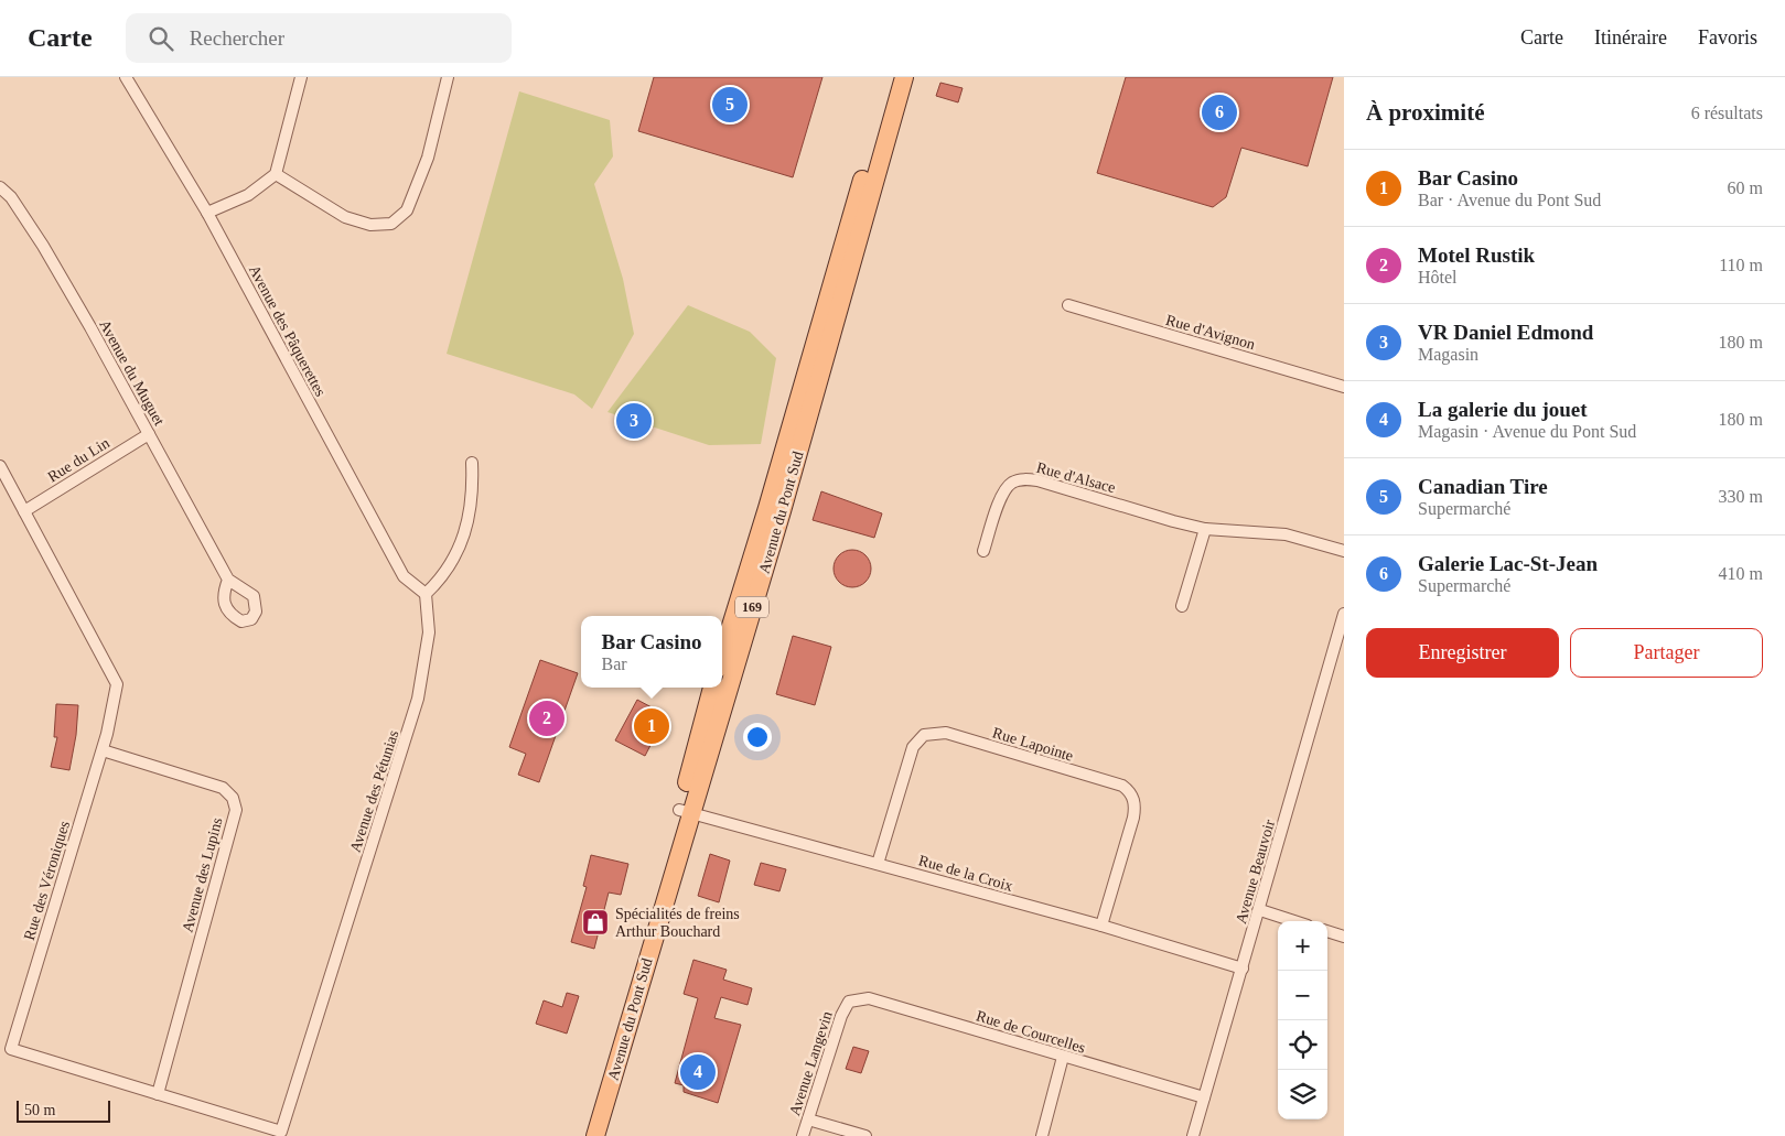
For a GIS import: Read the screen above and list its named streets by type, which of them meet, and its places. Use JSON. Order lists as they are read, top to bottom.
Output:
{
  "streets": {
    "main road": ["Avenue du Pont Sud", "169"],
    "street": [
      "Avenue des Pâquerettes",
      "Rue d'Avignon",
      "Avenue du Muguet",
      "Rue du Lin",
      "Rue d'Alsace",
      "Rue Lapointe",
      "Avenue des Pétunias",
      "Avenue Beauvoir",
      "Rue de la Croix",
      "Avenue des Lupins",
      "Rue des Véroniques",
      "Rue de Courcelles",
      "Avenue Langevin"
    ]
  },
  "crossings": [
    ["Avenue des Pâquerettes", "Avenue des Pétunias"],
    ["Avenue du Muguet", "Rue du Lin"],
    ["Rue du Lin", "Rue des Véroniques"],
    ["Avenue du Pont Sud", "Rue de la Croix"],
    ["Rue Lapointe", "Rue de la Croix"],
    ["Avenue des Pétunias", "Rue des Véroniques"],
    ["Avenue Beauvoir", "Rue de la Croix"],
    ["Avenue Beauvoir", "Rue de Courcelles"],
    ["Avenue des Lupins", "Rue des Véroniques"],
    ["Rue de Courcelles", "Avenue Langevin"]
  ],
  "places": {
    "shop": ["Spécialités de freins Arthur Bouchard"]
  },
  "scale_bar": "50 m",
  "page": {
    "header": "Carte",
    "search": "Rechercher",
    "nav": ["Carte", "Itinéraire", "Favoris"],
    "heading": ["À proximité", "6 résultats"],
    "pins": [
      "5",
      "6",
      "3",
      "2",
      "1",
      "4"
    ],
    "list": [
      {
        "mark": "1",
        "name": "Bar Casino",
        "note": "Bar · Avenue du Pont Sud",
        "value": "60 m"
      },
      {
        "mark": "2",
        "name": "Motel Rustik",
        "note": "Hôtel",
        "value": "110 m"
      },
      {
        "mark": "3",
        "name": "VR Daniel Edmond",
        "note": "Magasin",
        "value": "180 m"
      },
      {
        "mark": "4",
        "name": "La galerie du jouet",
        "note": "Magasin · Avenue du Pont Sud",
        "value": "180 m"
      },
      {
        "mark": "5",
        "name": "Canadian Tire",
        "note": "Supermarché",
        "value": "330 m"
      },
      {
        "mark": "6",
        "name": "Galerie Lac-St-Jean",
        "note": "Supermarché",
        "value": "410 m"
      }
    ],
    "buttons": ["Enregistrer", "Partager"],
    "popup": ["Bar Casino", "Bar"],
    "map_buttons": ["+", "−"],
    "scale": "50 m"
  }
}
